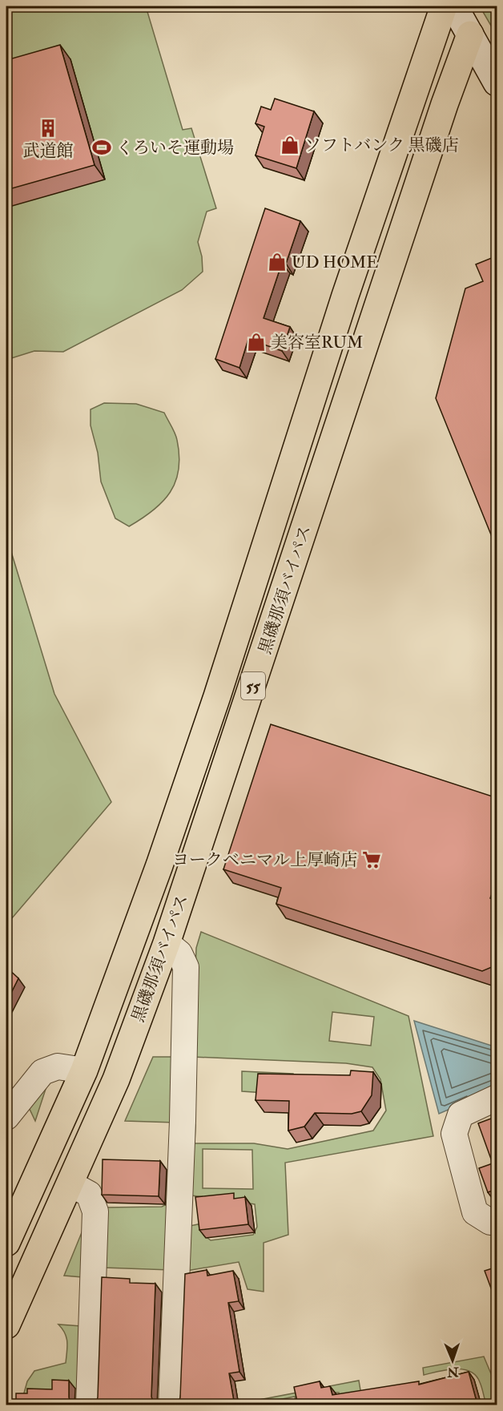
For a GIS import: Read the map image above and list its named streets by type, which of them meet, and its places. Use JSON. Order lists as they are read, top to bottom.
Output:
{
  "streets": {
    "main road": ["黒磯那須バイパス", "55"]
  },
  "places": {
    "building": ["武道館"],
    "shop": ["ソフトバンク 黒磯店", "UD HOME", "美容室RUM"],
    "sports": ["くろいそ運動場"],
    "supermarket": ["ヨークベニマル上厚崎店"]
  },
  "north": "bottom"
}
